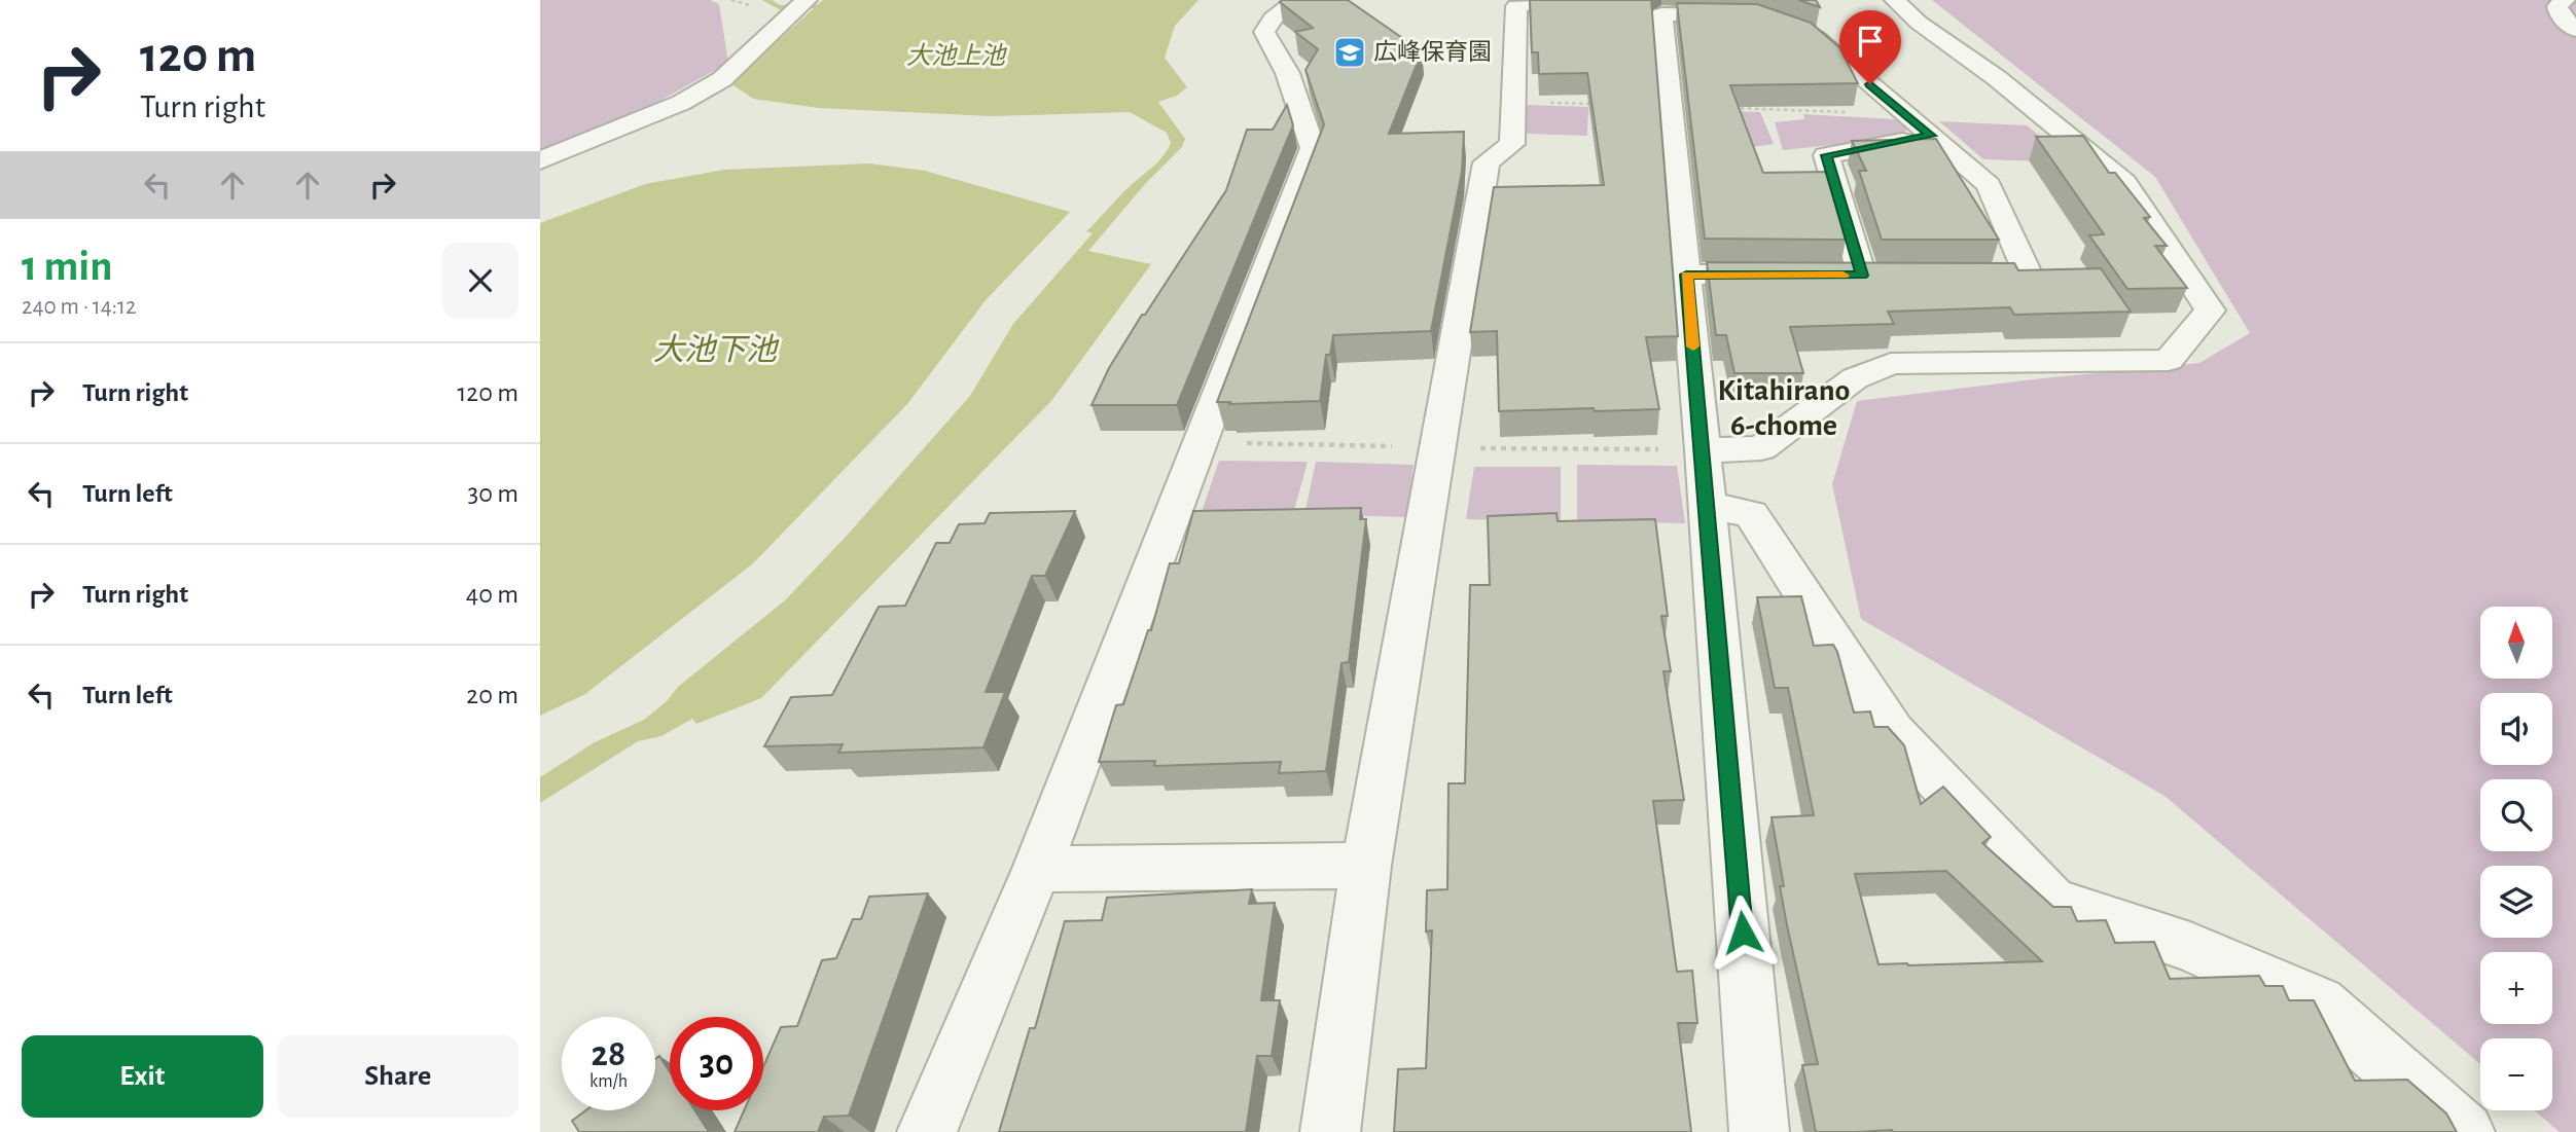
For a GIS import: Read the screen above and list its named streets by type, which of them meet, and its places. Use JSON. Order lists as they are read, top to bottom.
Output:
{
  "districts": ["Kitahirano 6-chome"],
  "water": ["大池上池", "大池下池"],
  "places": {
    "school or university": ["広峰保育園"]
  },
  "north": "top",
  "page": {
    "turn": ["120 m", "Turn right"],
    "heading": ["1 min", "240 m · 14:12"],
    "list": [
      {
        "name": "Turn right",
        "value": "120 m"
      },
      {
        "name": "Turn left",
        "value": "30 m"
      },
      {
        "name": "Turn right",
        "value": "40 m"
      },
      {
        "name": "Turn left",
        "value": "20 m"
      }
    ],
    "map_buttons": ["+", "−"],
    "speed": "28 km/h",
    "limit": "30",
    "buttons": ["Exit", "Share"]
  }
}
